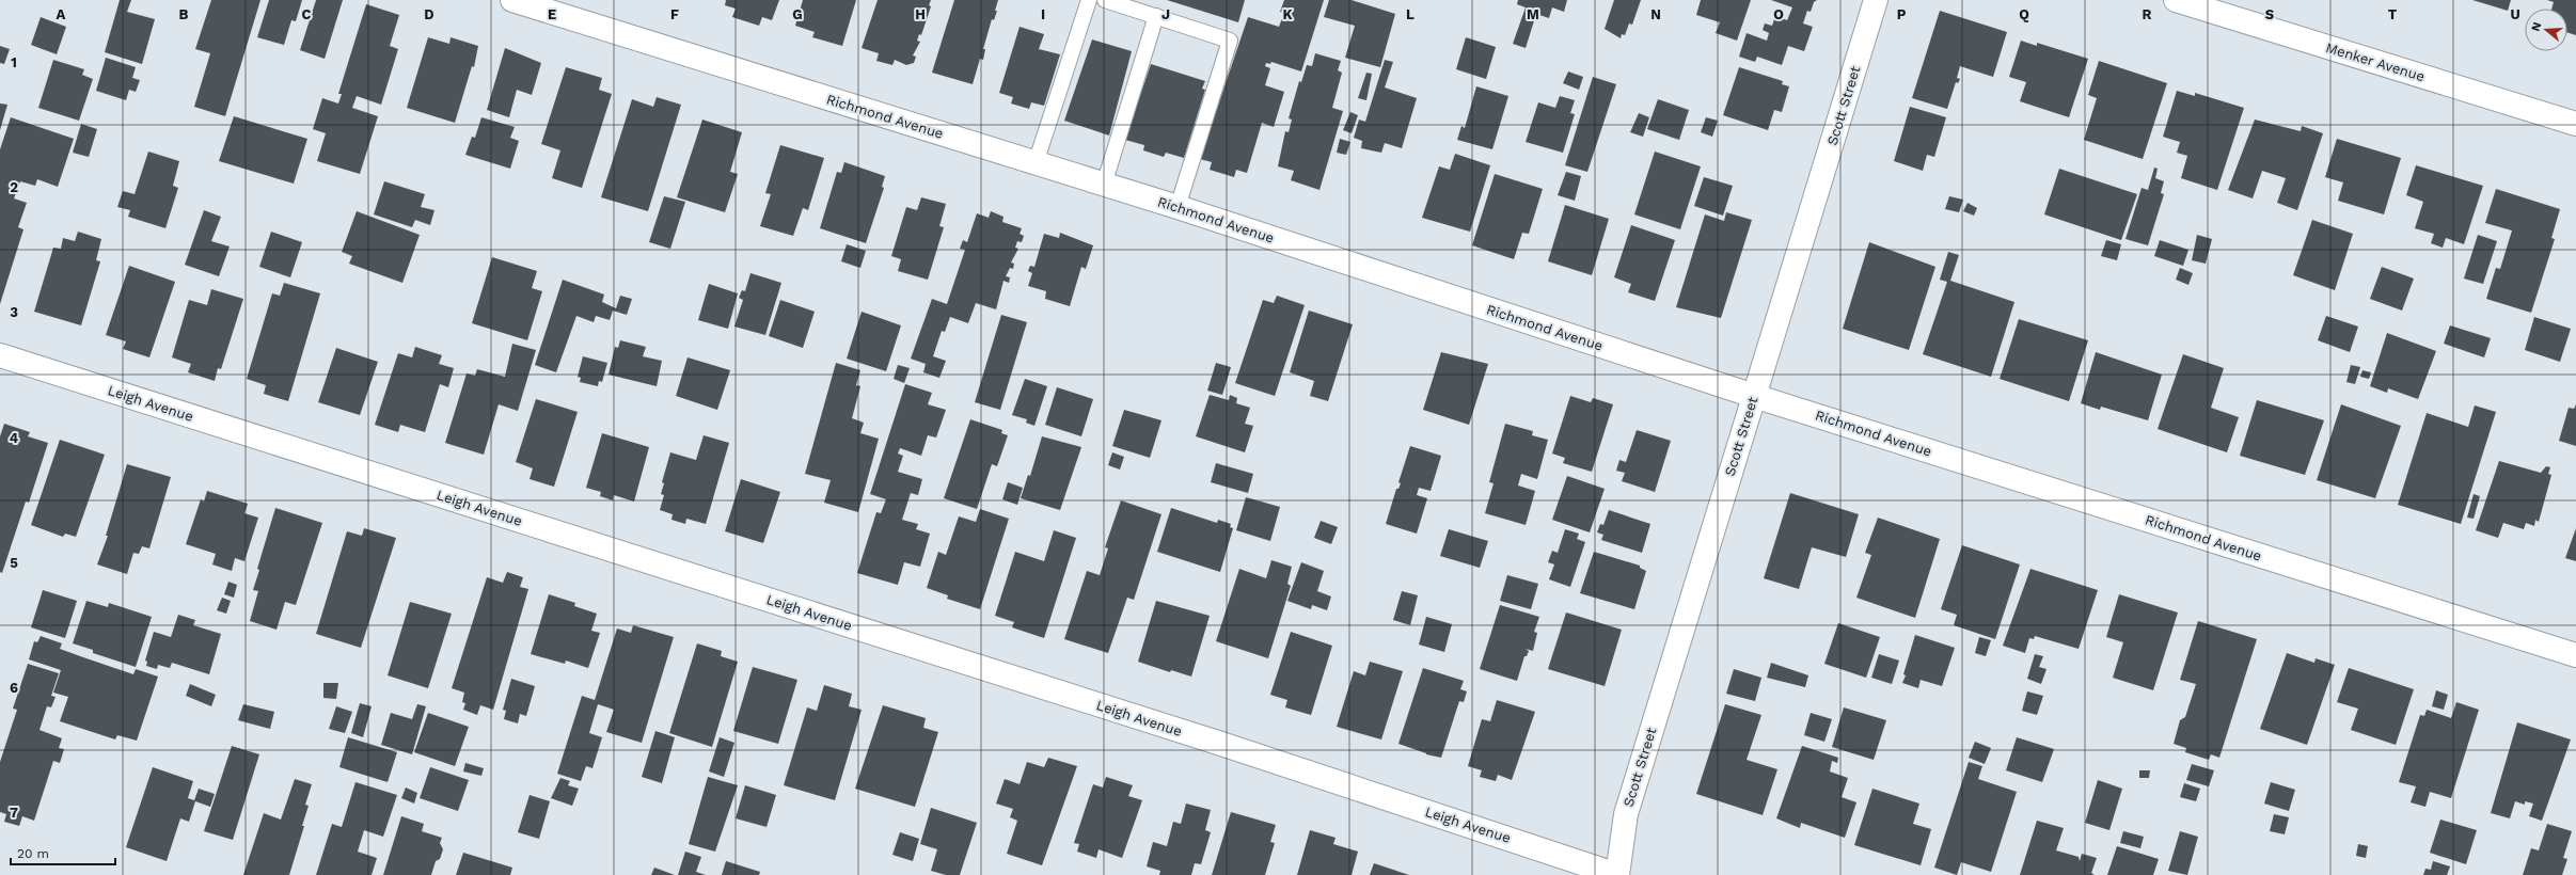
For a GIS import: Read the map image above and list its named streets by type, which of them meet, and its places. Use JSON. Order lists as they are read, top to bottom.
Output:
{
  "streets": {
    "street": [
      "Menker Avenue",
      "Scott Street",
      "Richmond Avenue",
      "Leigh Avenue"
    ]
  },
  "crossings": [
    ["Scott Street", "Richmond Avenue"],
    ["Scott Street", "Leigh Avenue"]
  ],
  "scale_bar": "20 m",
  "north": "left",
  "grid": {
    "columns": [
      "A",
      "B",
      "C",
      "D",
      "E",
      "F",
      "G",
      "H",
      "I",
      "J",
      "K",
      "L",
      "M",
      "N",
      "O",
      "P",
      "Q",
      "R",
      "S",
      "T",
      "U"
    ],
    "rows": [
      "1",
      "2",
      "3",
      "4",
      "5",
      "6",
      "7"
    ]
  }
}
